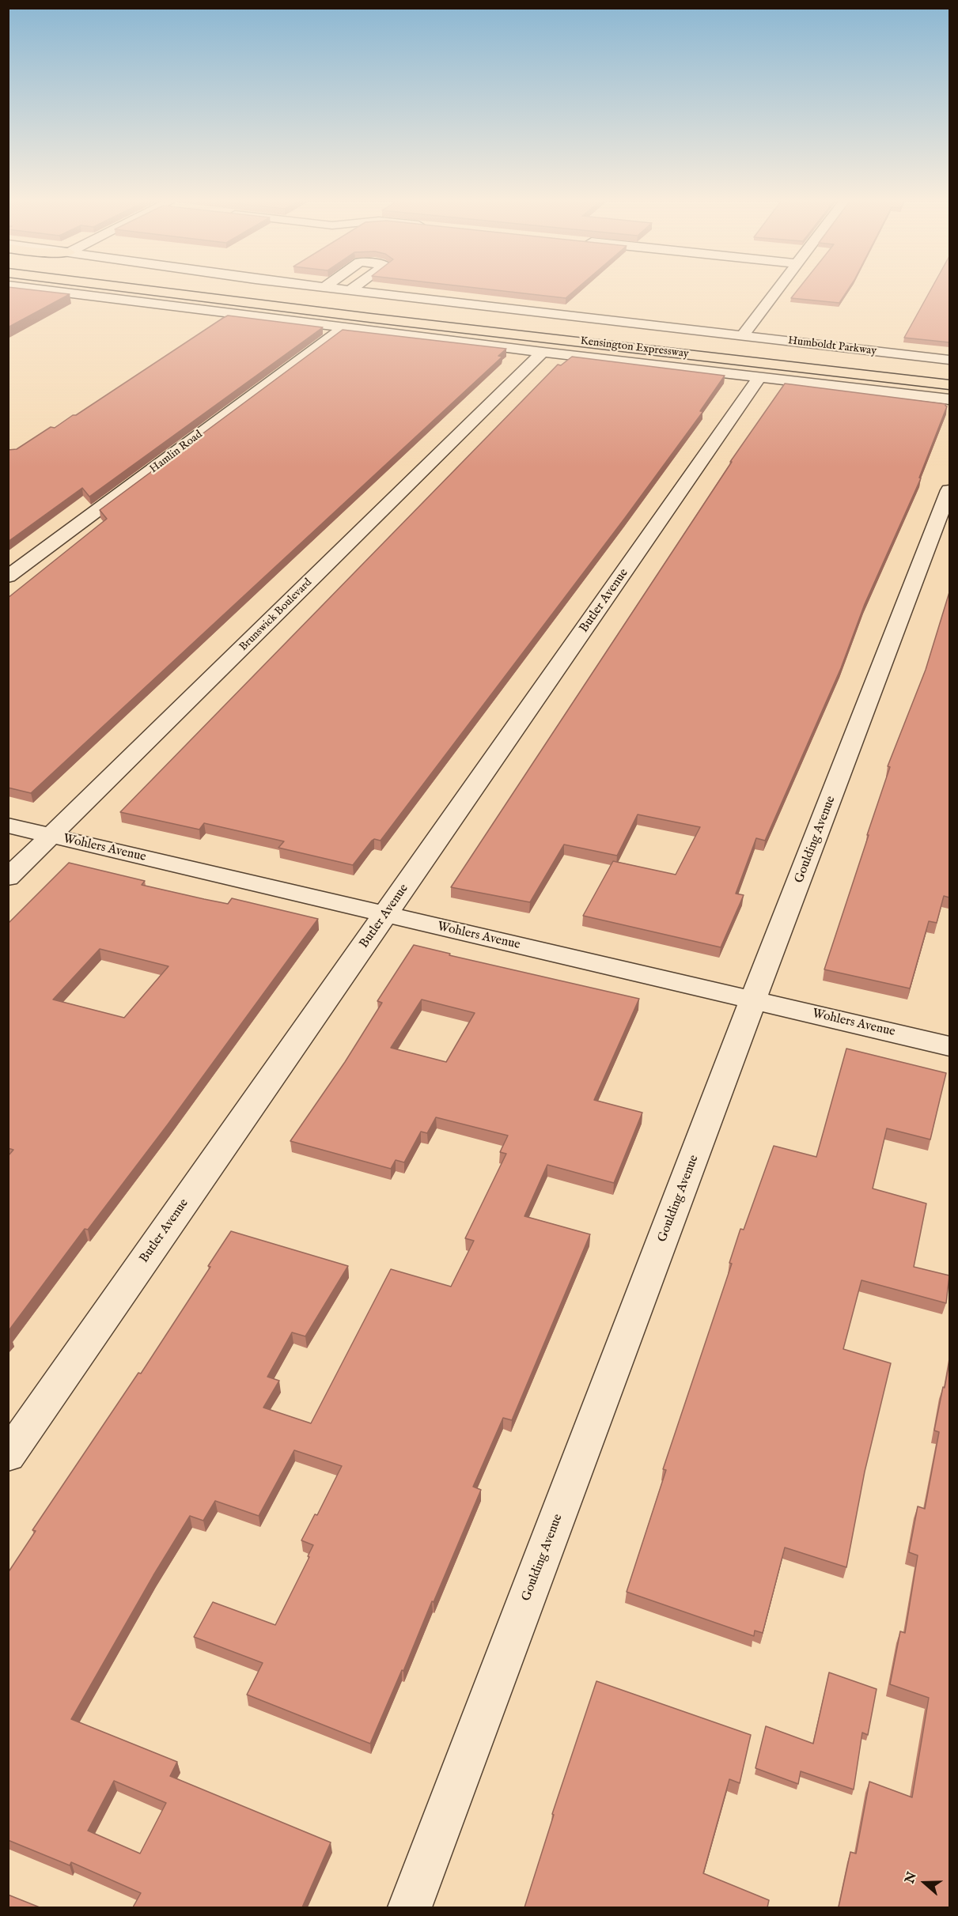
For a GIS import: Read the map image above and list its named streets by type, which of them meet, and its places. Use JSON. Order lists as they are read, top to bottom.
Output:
{
  "streets": {
    "highway": ["Kensington Expressway"],
    "street": [
      "Humboldt Parkway",
      "Hamlin Road",
      "Butler Avenue",
      "Brunswick Boulevard",
      "Goulding Avenue",
      "Wohlers Avenue"
    ]
  },
  "crossings": [
    ["Butler Avenue", "Wohlers Avenue"],
    ["Brunswick Boulevard", "Wohlers Avenue"],
    ["Goulding Avenue", "Wohlers Avenue"]
  ],
  "north": "left"
}
